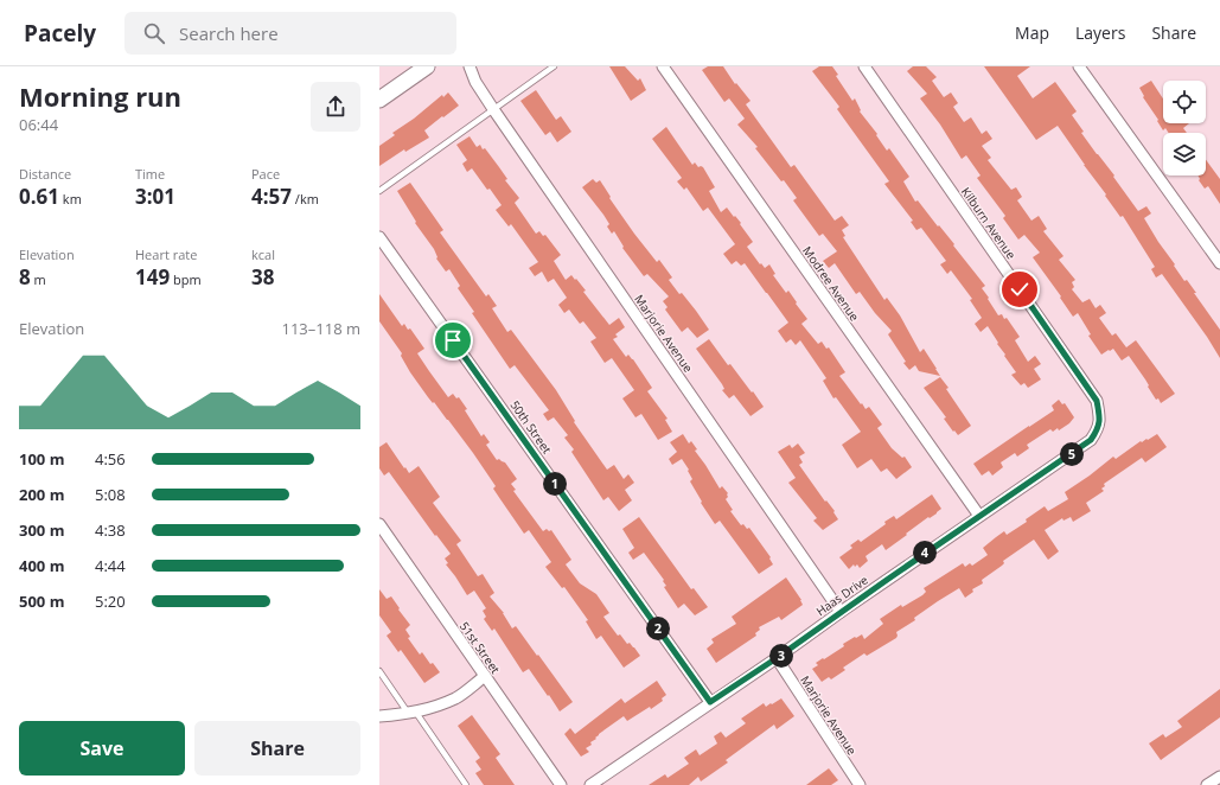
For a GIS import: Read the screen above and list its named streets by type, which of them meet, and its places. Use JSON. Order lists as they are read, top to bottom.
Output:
{
  "streets": {
    "street": [
      "Kilburn Avenue",
      "Modree Avenue",
      "Marjorie Avenue",
      "50th Street",
      "Haas Drive",
      "51st Street"
    ]
  },
  "crossings": [
    ["Kilburn Avenue", "Haas Drive"],
    ["Modree Avenue", "Haas Drive"],
    ["Marjorie Avenue", "Haas Drive"],
    ["50th Street", "Haas Drive"]
  ],
  "page": {
    "header": "Pacely",
    "search": "Search here",
    "nav": ["Map", "Layers", "Share"],
    "heading": ["Morning run", "06:44"],
    "stats": [
      ["Distance", "0.61 km"],
      ["Time", "3:01"],
      ["Pace", "4:57 /km"],
      ["Elevation", "8 m"],
      ["Heart rate", "149 bpm"],
      ["kcal", "38"]
    ],
    "chart": ["Elevation", "113–118 m"],
    "list": [
      {
        "name": "100 m",
        "note": "4:56"
      },
      {
        "name": "200 m",
        "note": "5:08"
      },
      {
        "name": "300 m",
        "note": "4:38"
      },
      {
        "name": "400 m",
        "note": "4:44"
      },
      {
        "name": "500 m",
        "note": "5:20"
      }
    ],
    "pins": [
      "5",
      "1",
      "4",
      "2",
      "3"
    ],
    "buttons": ["Save", "Share"]
  }
}
